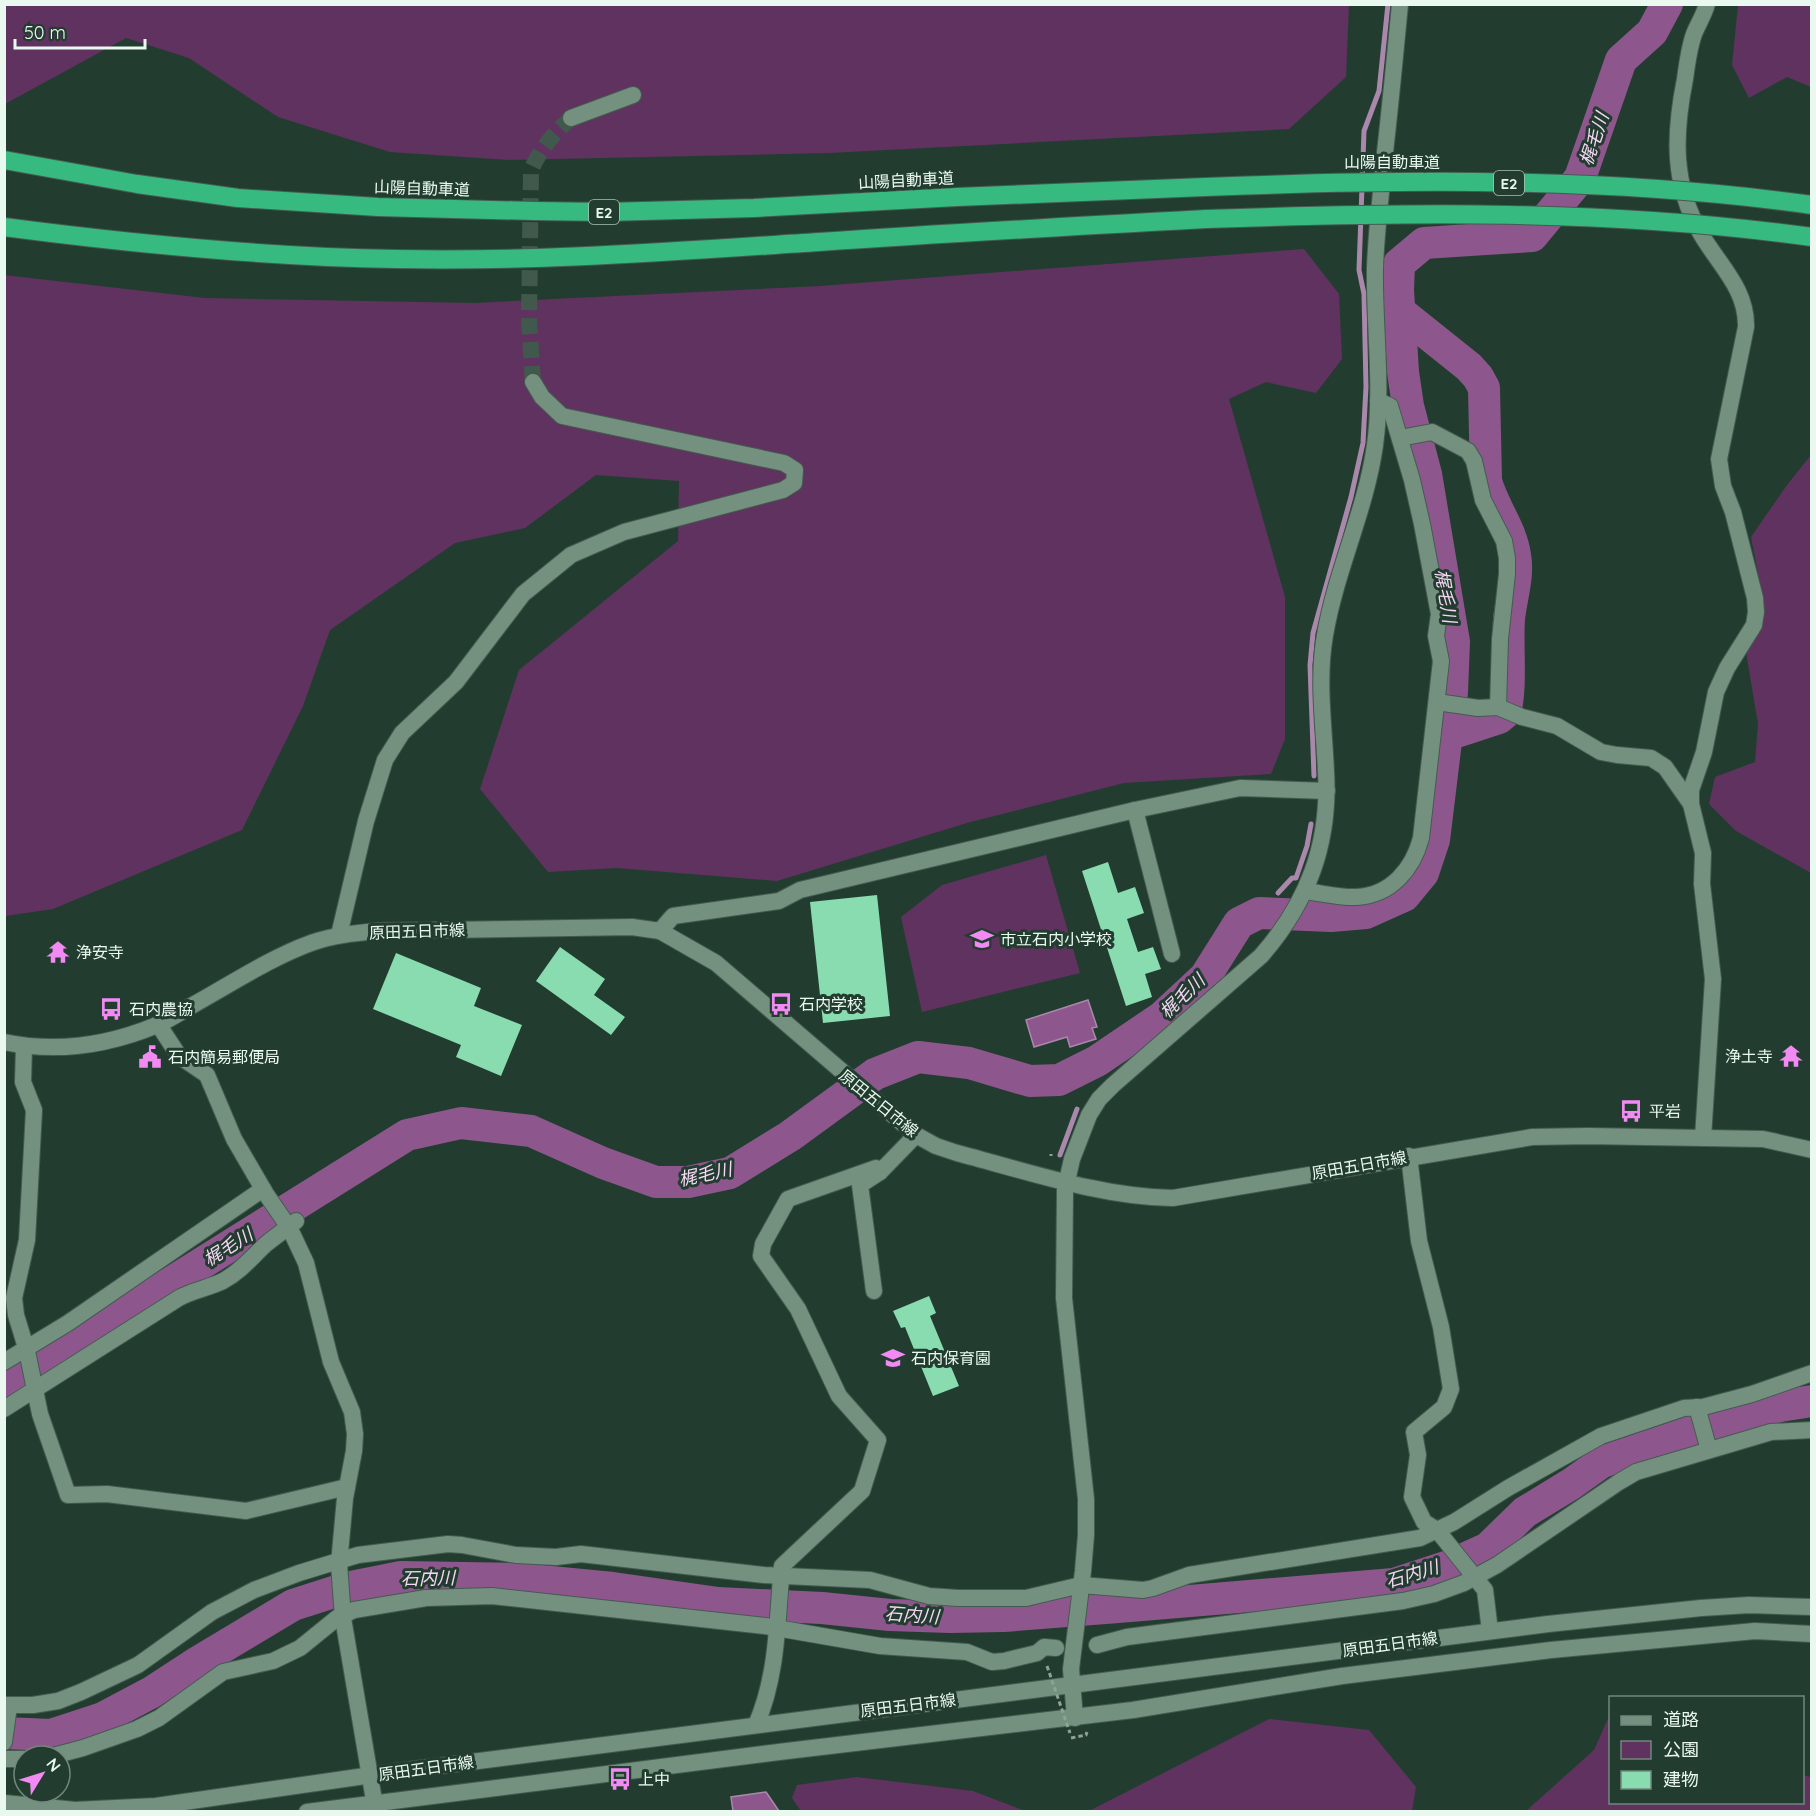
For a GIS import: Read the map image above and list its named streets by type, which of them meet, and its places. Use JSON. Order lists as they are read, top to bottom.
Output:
{
  "streets": {
    "highway": ["山陽自動車道", "E2"],
    "street": ["原田五日市線"]
  },
  "water": ["梶毛川", "石内川"],
  "places": {
    "school or university": ["市立石内小学校", "石内保育園"],
    "temple": ["浄安寺", "浄土寺"],
    "bus stop": [
      "石内学校",
      "石内農協",
      "平岩",
      "上中"
    ],
    "public building": ["石内簡易郵便局"]
  },
  "legend": ["道路", "公園", "建物"],
  "scale_bar": "50 m",
  "north": "top right"
}
